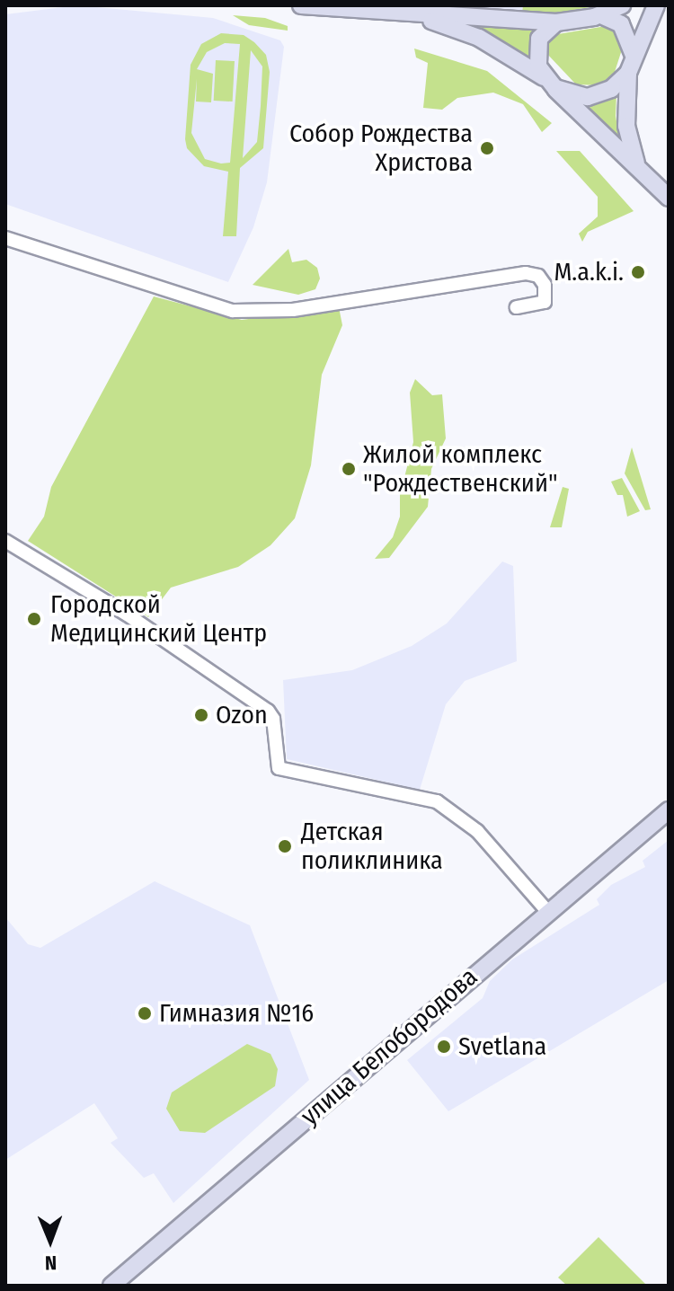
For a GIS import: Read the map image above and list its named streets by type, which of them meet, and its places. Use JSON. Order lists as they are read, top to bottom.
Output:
{
  "streets": {
    "street": ["улица Белобородова"]
  },
  "places": [
    "Собор Рождества Христова",
    "M.a.k.i.",
    "Жилой комплекс \"Рождественский\"",
    "Городской Медицинский Центр",
    "Ozon",
    "Детская поликлиника",
    "Гимназия №16",
    "Svetlana"
  ],
  "north": "bottom"
}
